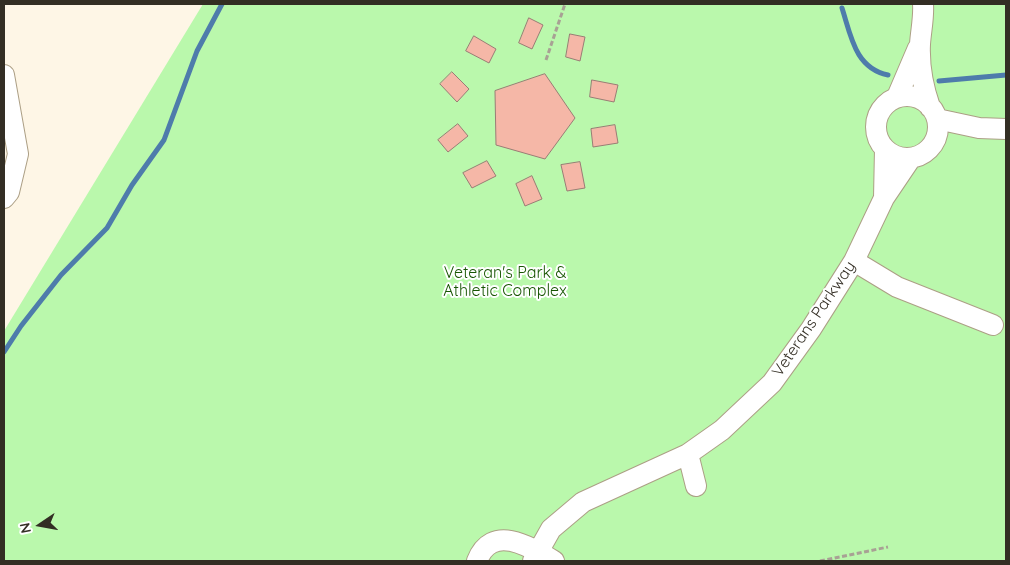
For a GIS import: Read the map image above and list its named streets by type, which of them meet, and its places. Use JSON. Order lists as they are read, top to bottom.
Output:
{
  "streets": {
    "street": ["Veterans Parkway"]
  },
  "parks": ["Veteran's Park & Athletic Complex"],
  "north": "left"
}
